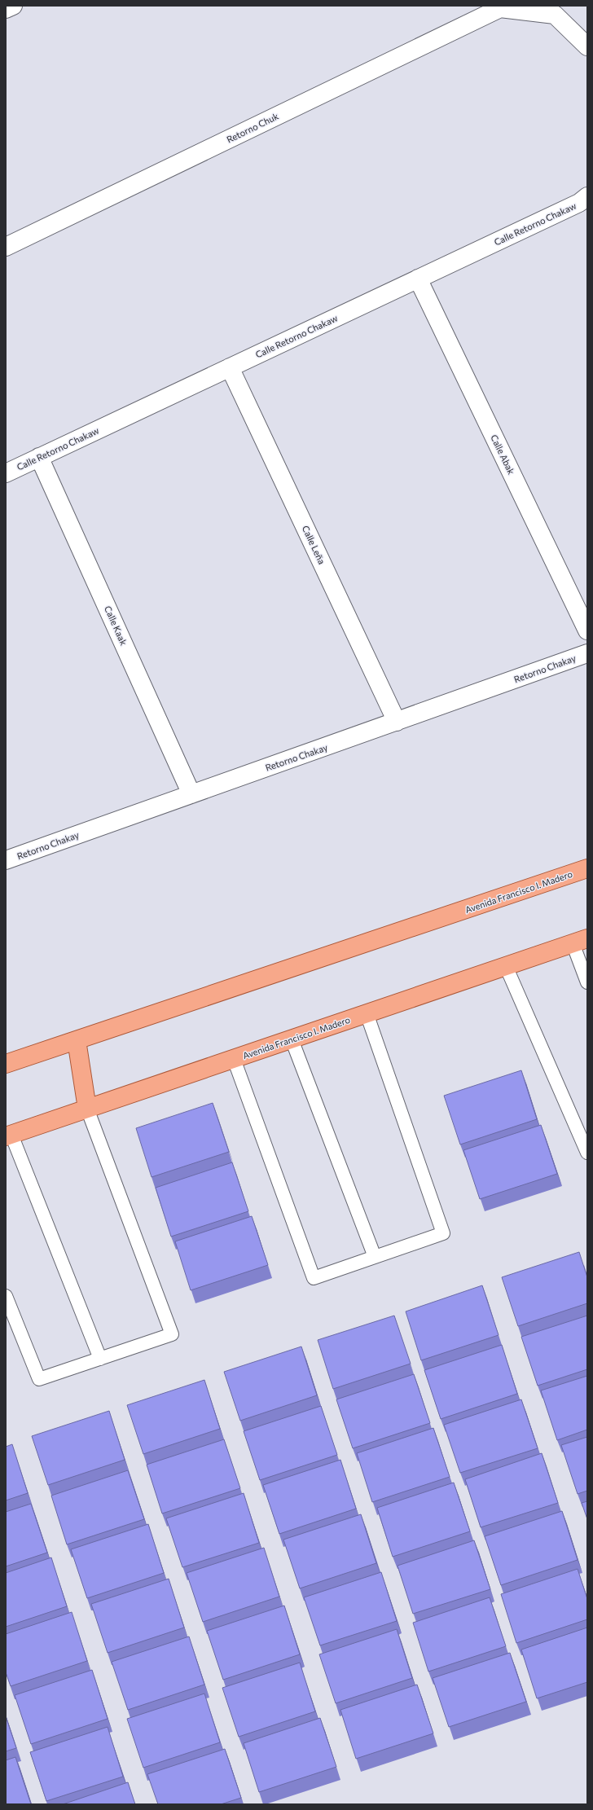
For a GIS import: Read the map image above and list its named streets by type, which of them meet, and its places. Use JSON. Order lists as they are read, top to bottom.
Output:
{
  "streets": {
    "main road": ["Avenida Francisco I. Madero"],
    "street": [
      "Retorno Chuk",
      "Calle Retorno Chakaw",
      "Calle Abak",
      "Calle Leña",
      "Calle Kaak",
      "Retorno Chakay"
    ]
  },
  "crossings": [
    ["Calle Retorno Chakaw", "Calle Abak"],
    ["Calle Retorno Chakaw", "Calle Leña"],
    ["Calle Retorno Chakaw", "Calle Kaak"],
    ["Calle Leña", "Retorno Chakay"],
    ["Calle Kaak", "Retorno Chakay"]
  ]
}
